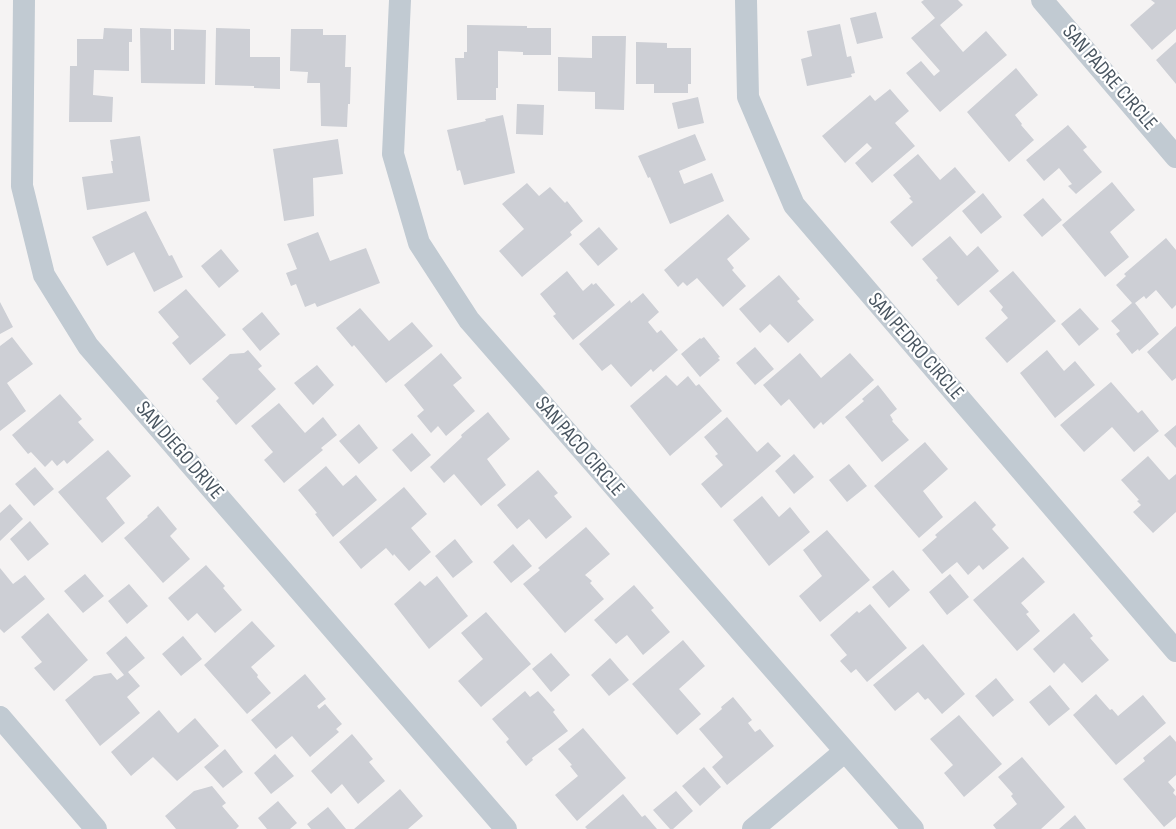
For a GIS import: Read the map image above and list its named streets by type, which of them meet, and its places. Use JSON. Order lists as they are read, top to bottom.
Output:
{
  "streets": {
    "street": [
      "SAN PADRE CIRCLE",
      "SAN PEDRO CIRCLE",
      "SAN PACO CIRCLE",
      "SAN DIEGO DRIVE"
    ]
  }
}
